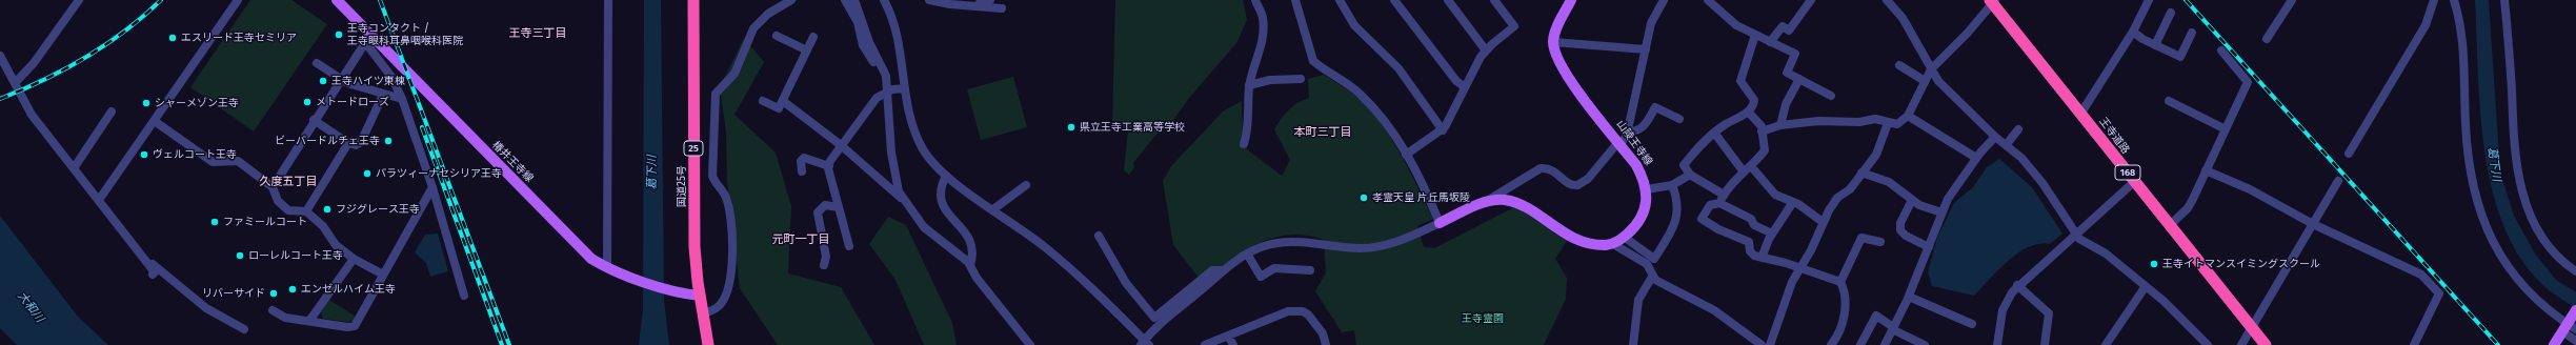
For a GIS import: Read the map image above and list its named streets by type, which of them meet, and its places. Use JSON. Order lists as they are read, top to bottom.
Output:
{
  "streets": {
    "highway": [
      "王寺道路",
      "25",
      "168",
      "国道25号"
    ],
    "main road": ["山陵王寺線", "椿井王寺線"]
  },
  "crossings": [
    ["椿井王寺線", "国道25号"]
  ],
  "districts": [
    "王寺三丁目",
    "本町三丁目",
    "久度五丁目",
    "元町一丁目"
  ],
  "water": ["葛下川", "大和川"],
  "parks": ["王寺霊園"],
  "places": [
    "王寺コンタクト / 王寺眼科耳鼻咽喉科医院",
    "エスリード王寺セミリア",
    "王寺ハイツ東棟",
    "メトードローズ",
    "シャーメゾン王寺",
    "県立王寺工業高等学校",
    "ビーバードルチェ王寺",
    "ヴェルコート王寺",
    "パラツィーナセシリア王寺",
    "孝霊天皇 片丘馬坂陵",
    "フジグレース王寺",
    "ファミールコート",
    "ローレルコート王寺",
    "王寺イトマンスイミングスクール",
    "エンゼルハイム王寺",
    "リバーサイド"
  ]
}
